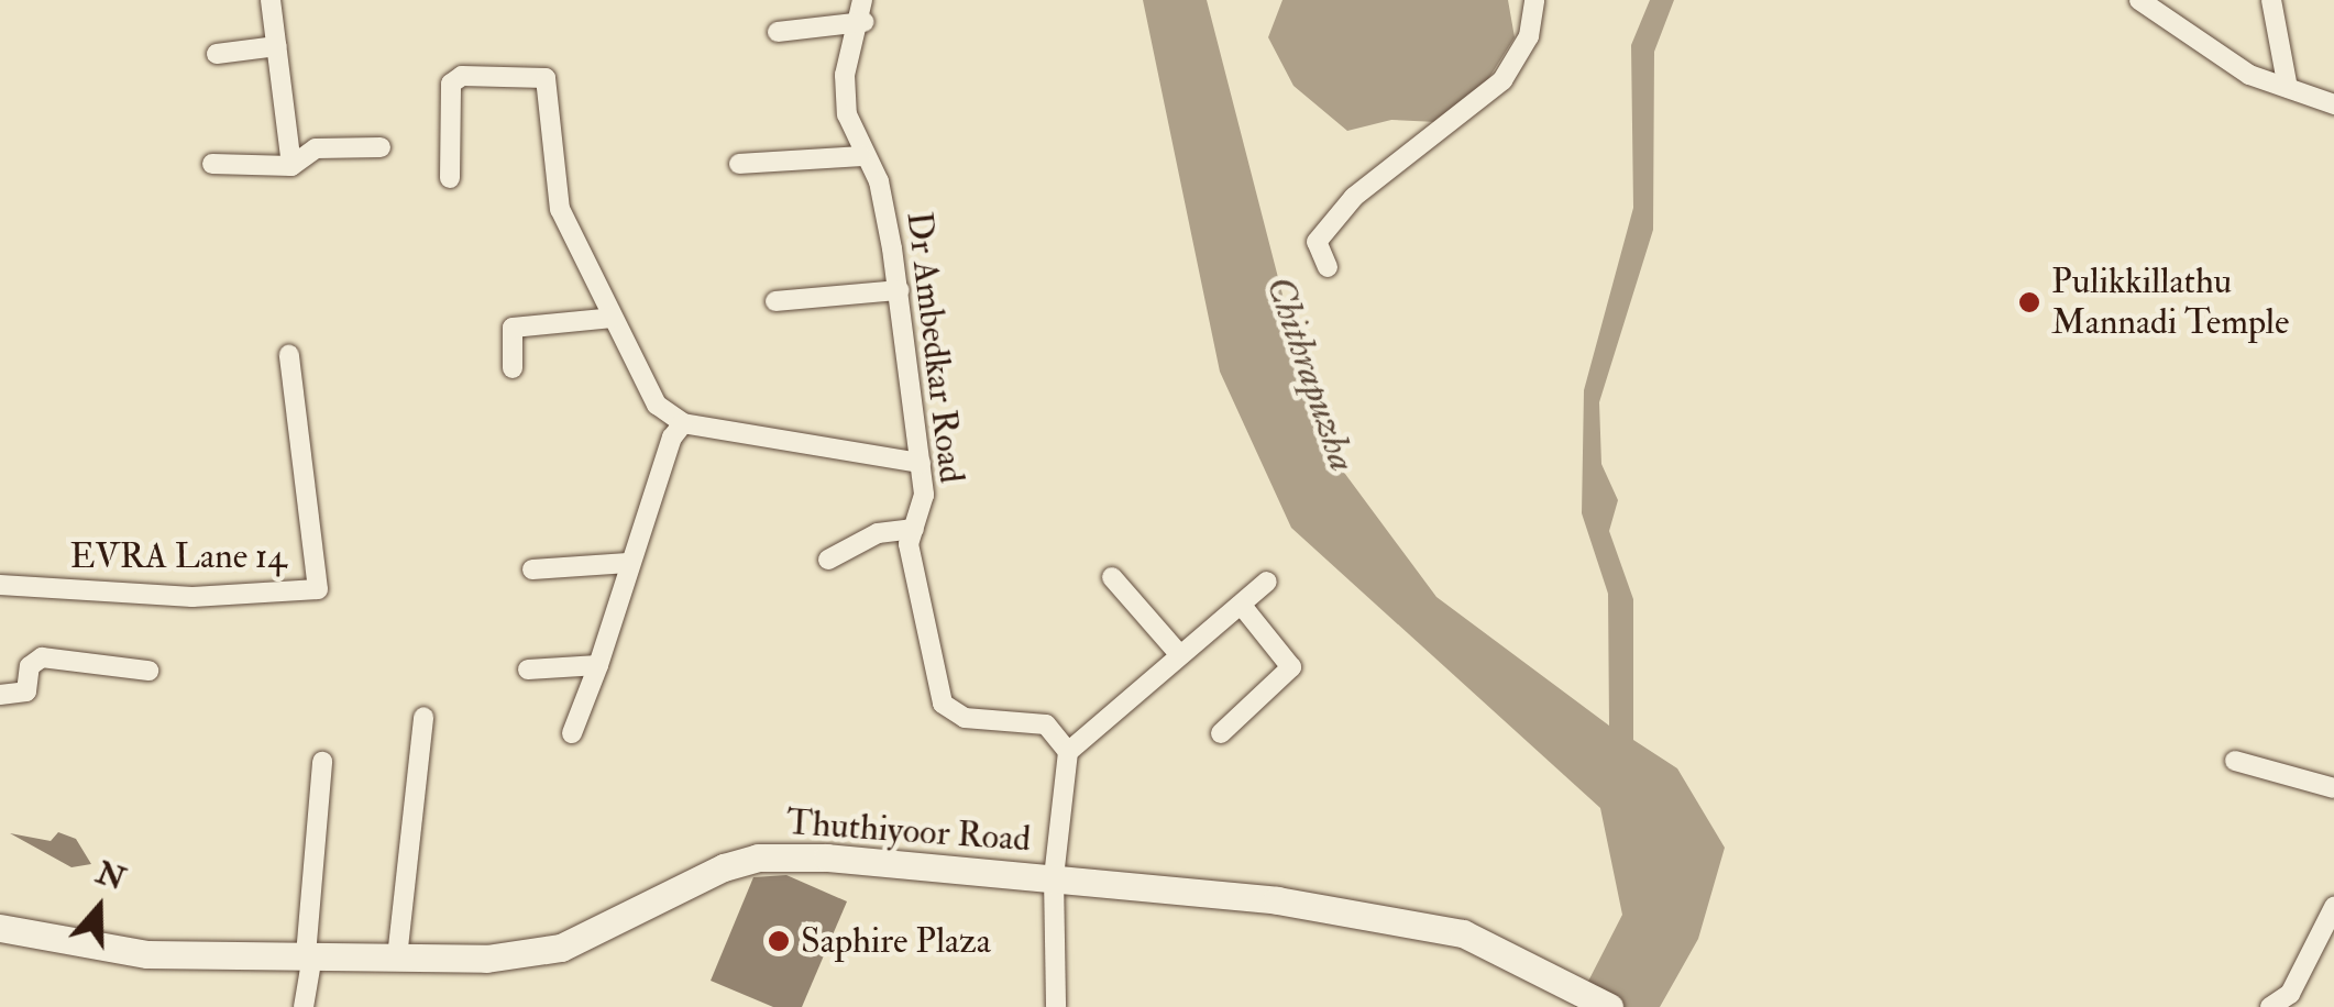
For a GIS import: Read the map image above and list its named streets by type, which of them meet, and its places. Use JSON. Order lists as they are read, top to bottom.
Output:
{
  "streets": {
    "main road": ["Thuthiyoor Road"],
    "street": ["Dr Ambedkar Road", "EVRA Lane 14"]
  },
  "water": ["Chithrapuzha"],
  "places": ["Pulikkillathu Mannadi Temple", "Saphire Plaza"],
  "north": "top"
}
